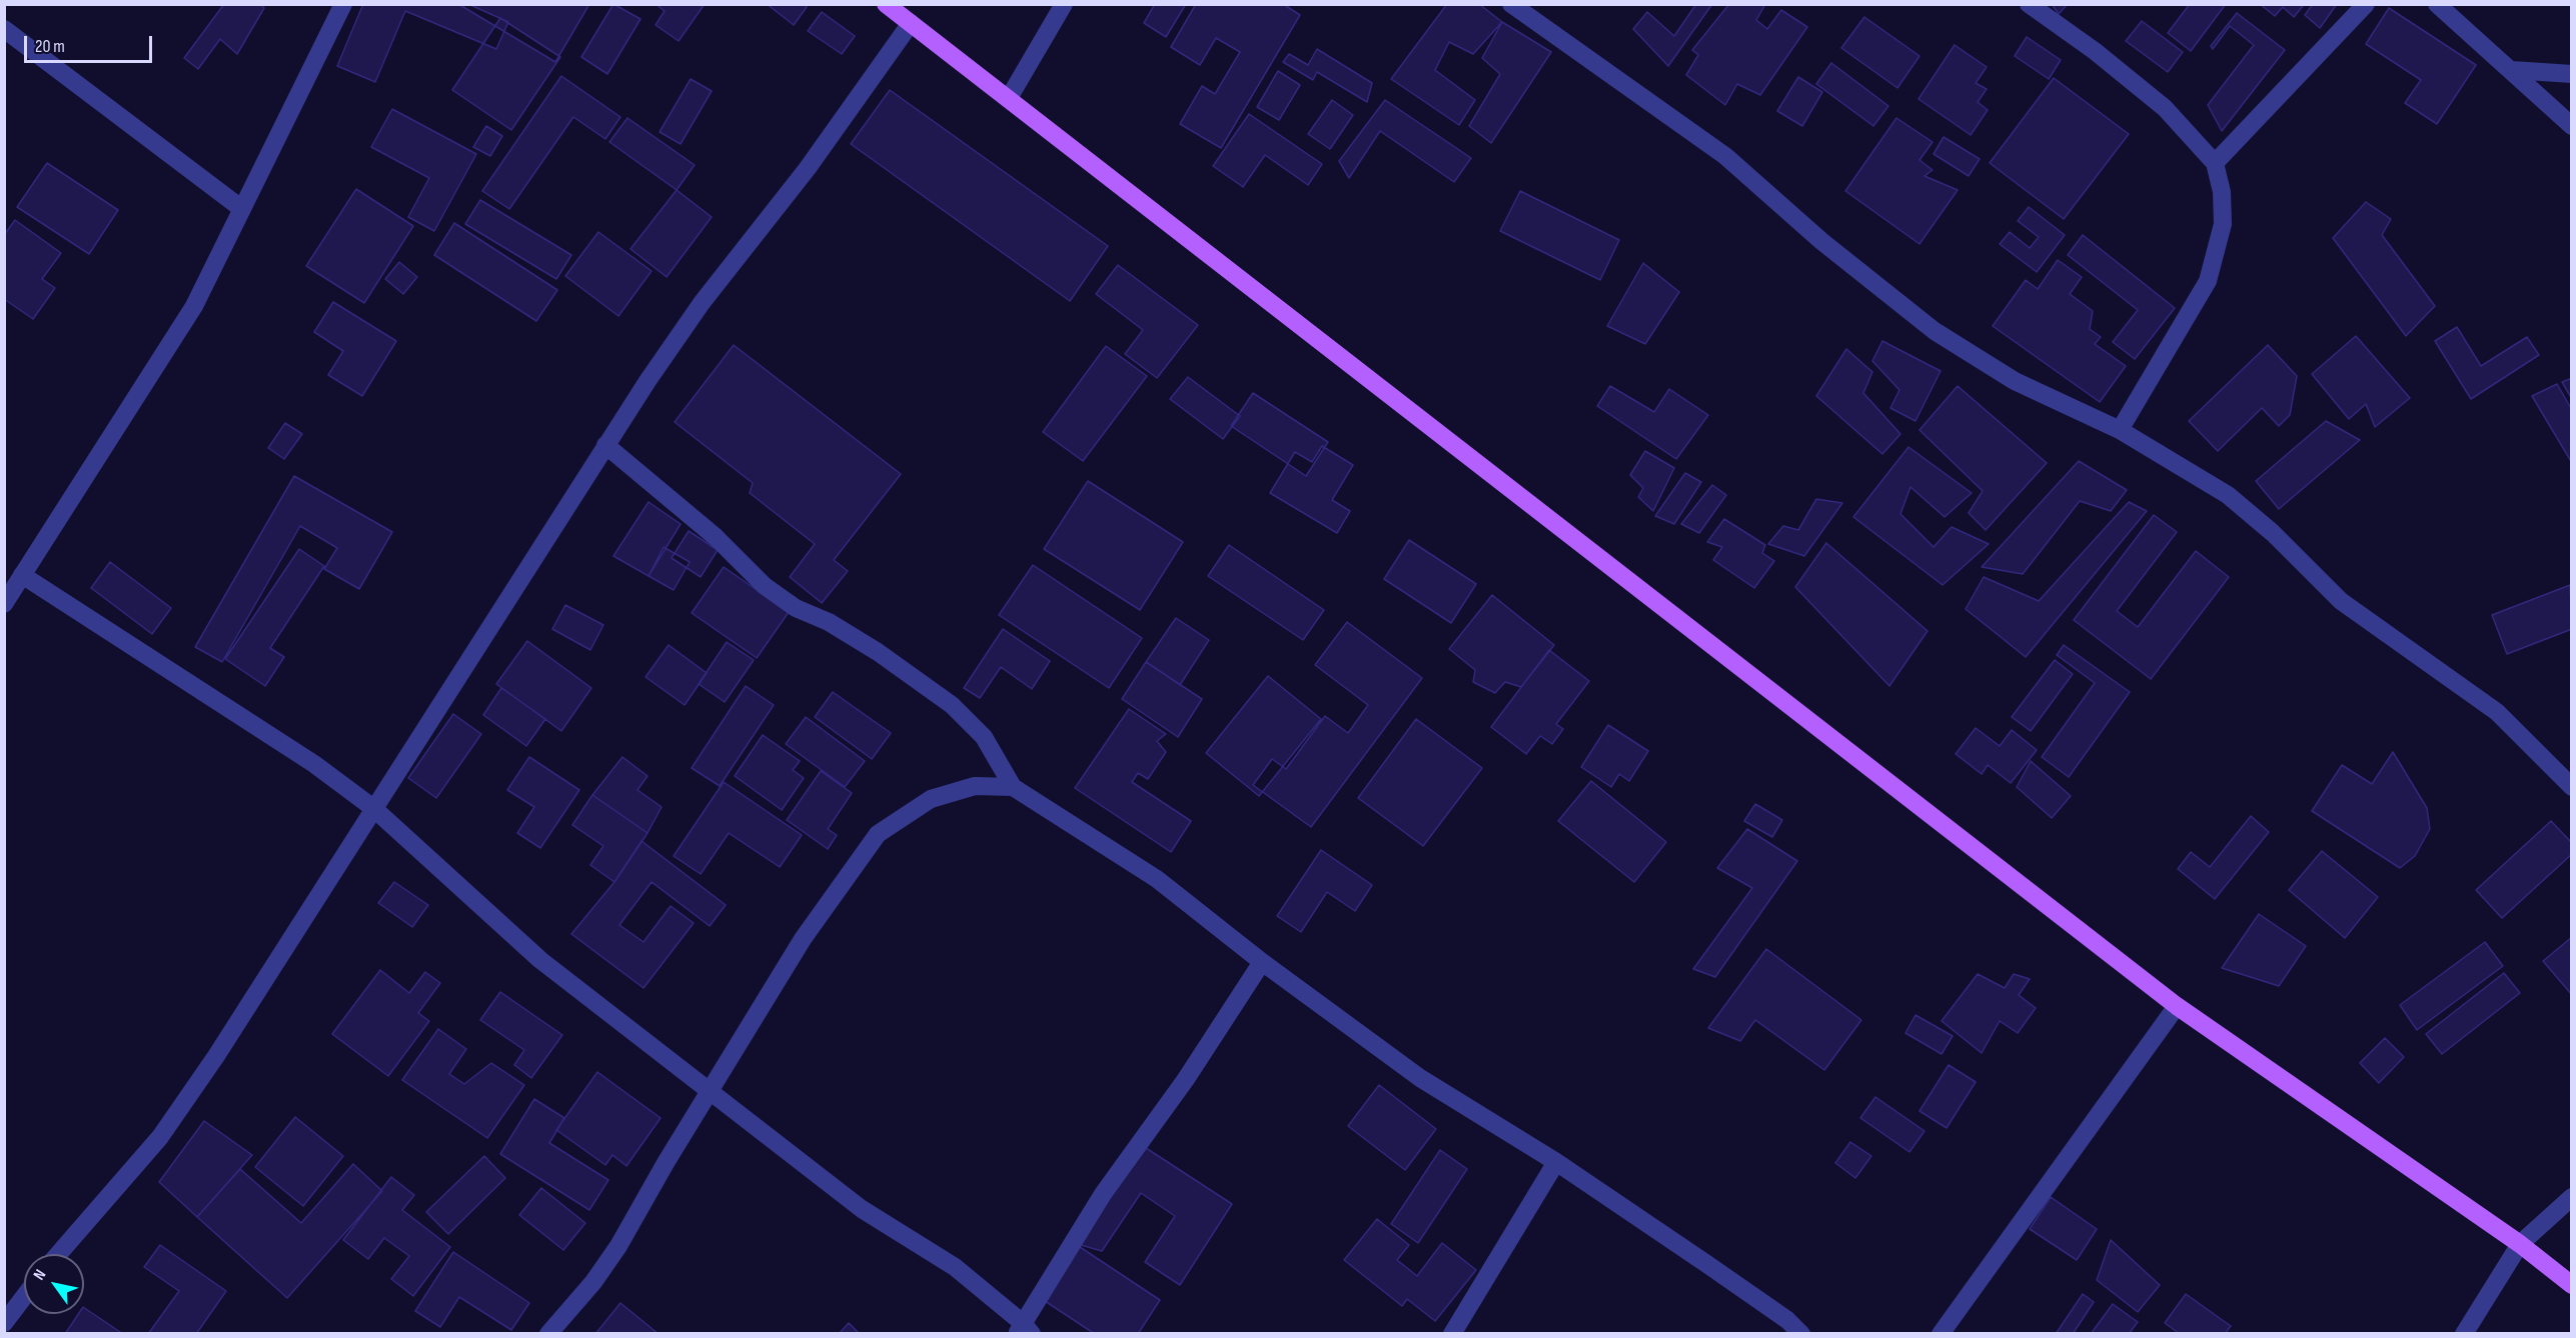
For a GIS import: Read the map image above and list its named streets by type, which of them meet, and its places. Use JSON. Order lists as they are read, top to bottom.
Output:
{
  "scale_bar": "20 m",
  "north": "top left"
}
